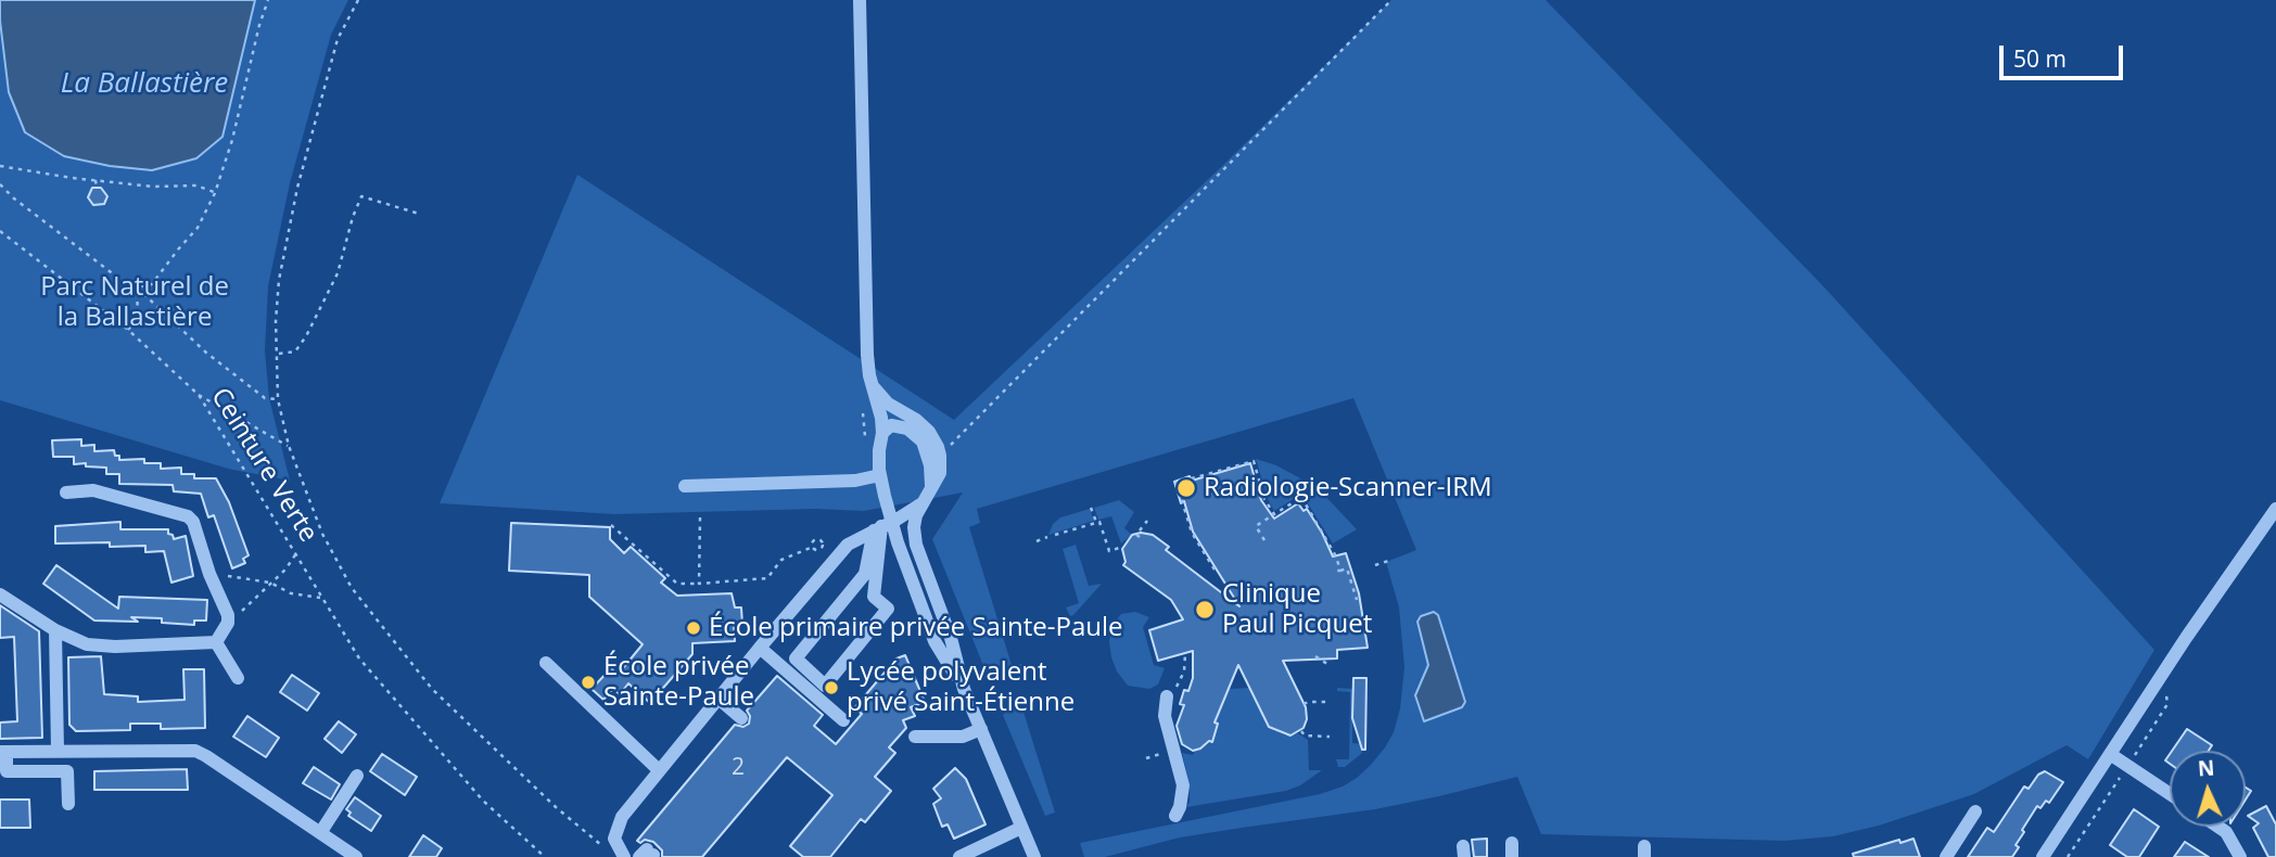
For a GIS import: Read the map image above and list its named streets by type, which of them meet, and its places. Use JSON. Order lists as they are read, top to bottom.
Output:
{
  "streets": {
    "path": ["Ceinture Verte"]
  },
  "water": ["La Ballastière"],
  "parks": ["Parc Naturel de la Ballastière"],
  "places": [
    "Radiologie-Scanner-IRM",
    "Clinique Paul Picquet",
    "École primaire privée Sainte-Paule",
    "École privée Sainte-Paule",
    "Lycée polyvalent privé Saint-Étienne"
  ],
  "house_numbers": ["2"],
  "scale_bar": "50 m",
  "north": "top"
}
